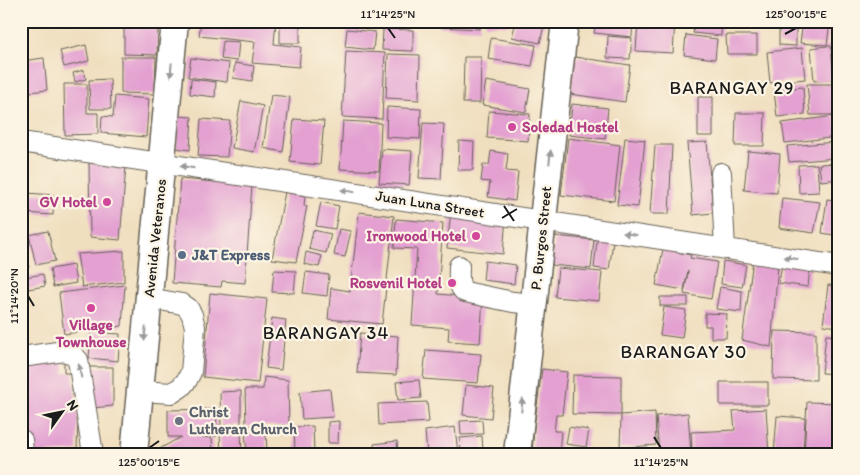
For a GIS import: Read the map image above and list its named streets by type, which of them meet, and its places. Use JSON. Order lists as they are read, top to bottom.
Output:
{
  "streets": {
    "main road": ["Avenida Veteranos", "P. Burgos Street"],
    "street": ["Juan Luna Street"]
  },
  "crossings": [
    ["Juan Luna Street", "Avenida Veteranos"],
    ["Juan Luna Street", "P. Burgos Street"]
  ],
  "one_way": ["Juan Luna Street", "Avenida Veteranos", "P. Burgos Street"],
  "districts": ["BARANGAY 29", "BARANGAY 34", "BARANGAY 30"],
  "places": [
    "Soledad Hostel",
    "GV Hotel",
    "Ironwood Hotel",
    "J&T Express",
    "Rosvenil Hotel",
    "Village Townhouse",
    "Christ Lutheran Church"
  ],
  "north": "top right",
  "coordinates": ["11°14'25\"N", "125°00'15\"E", "11°14'20\"N"]
}
